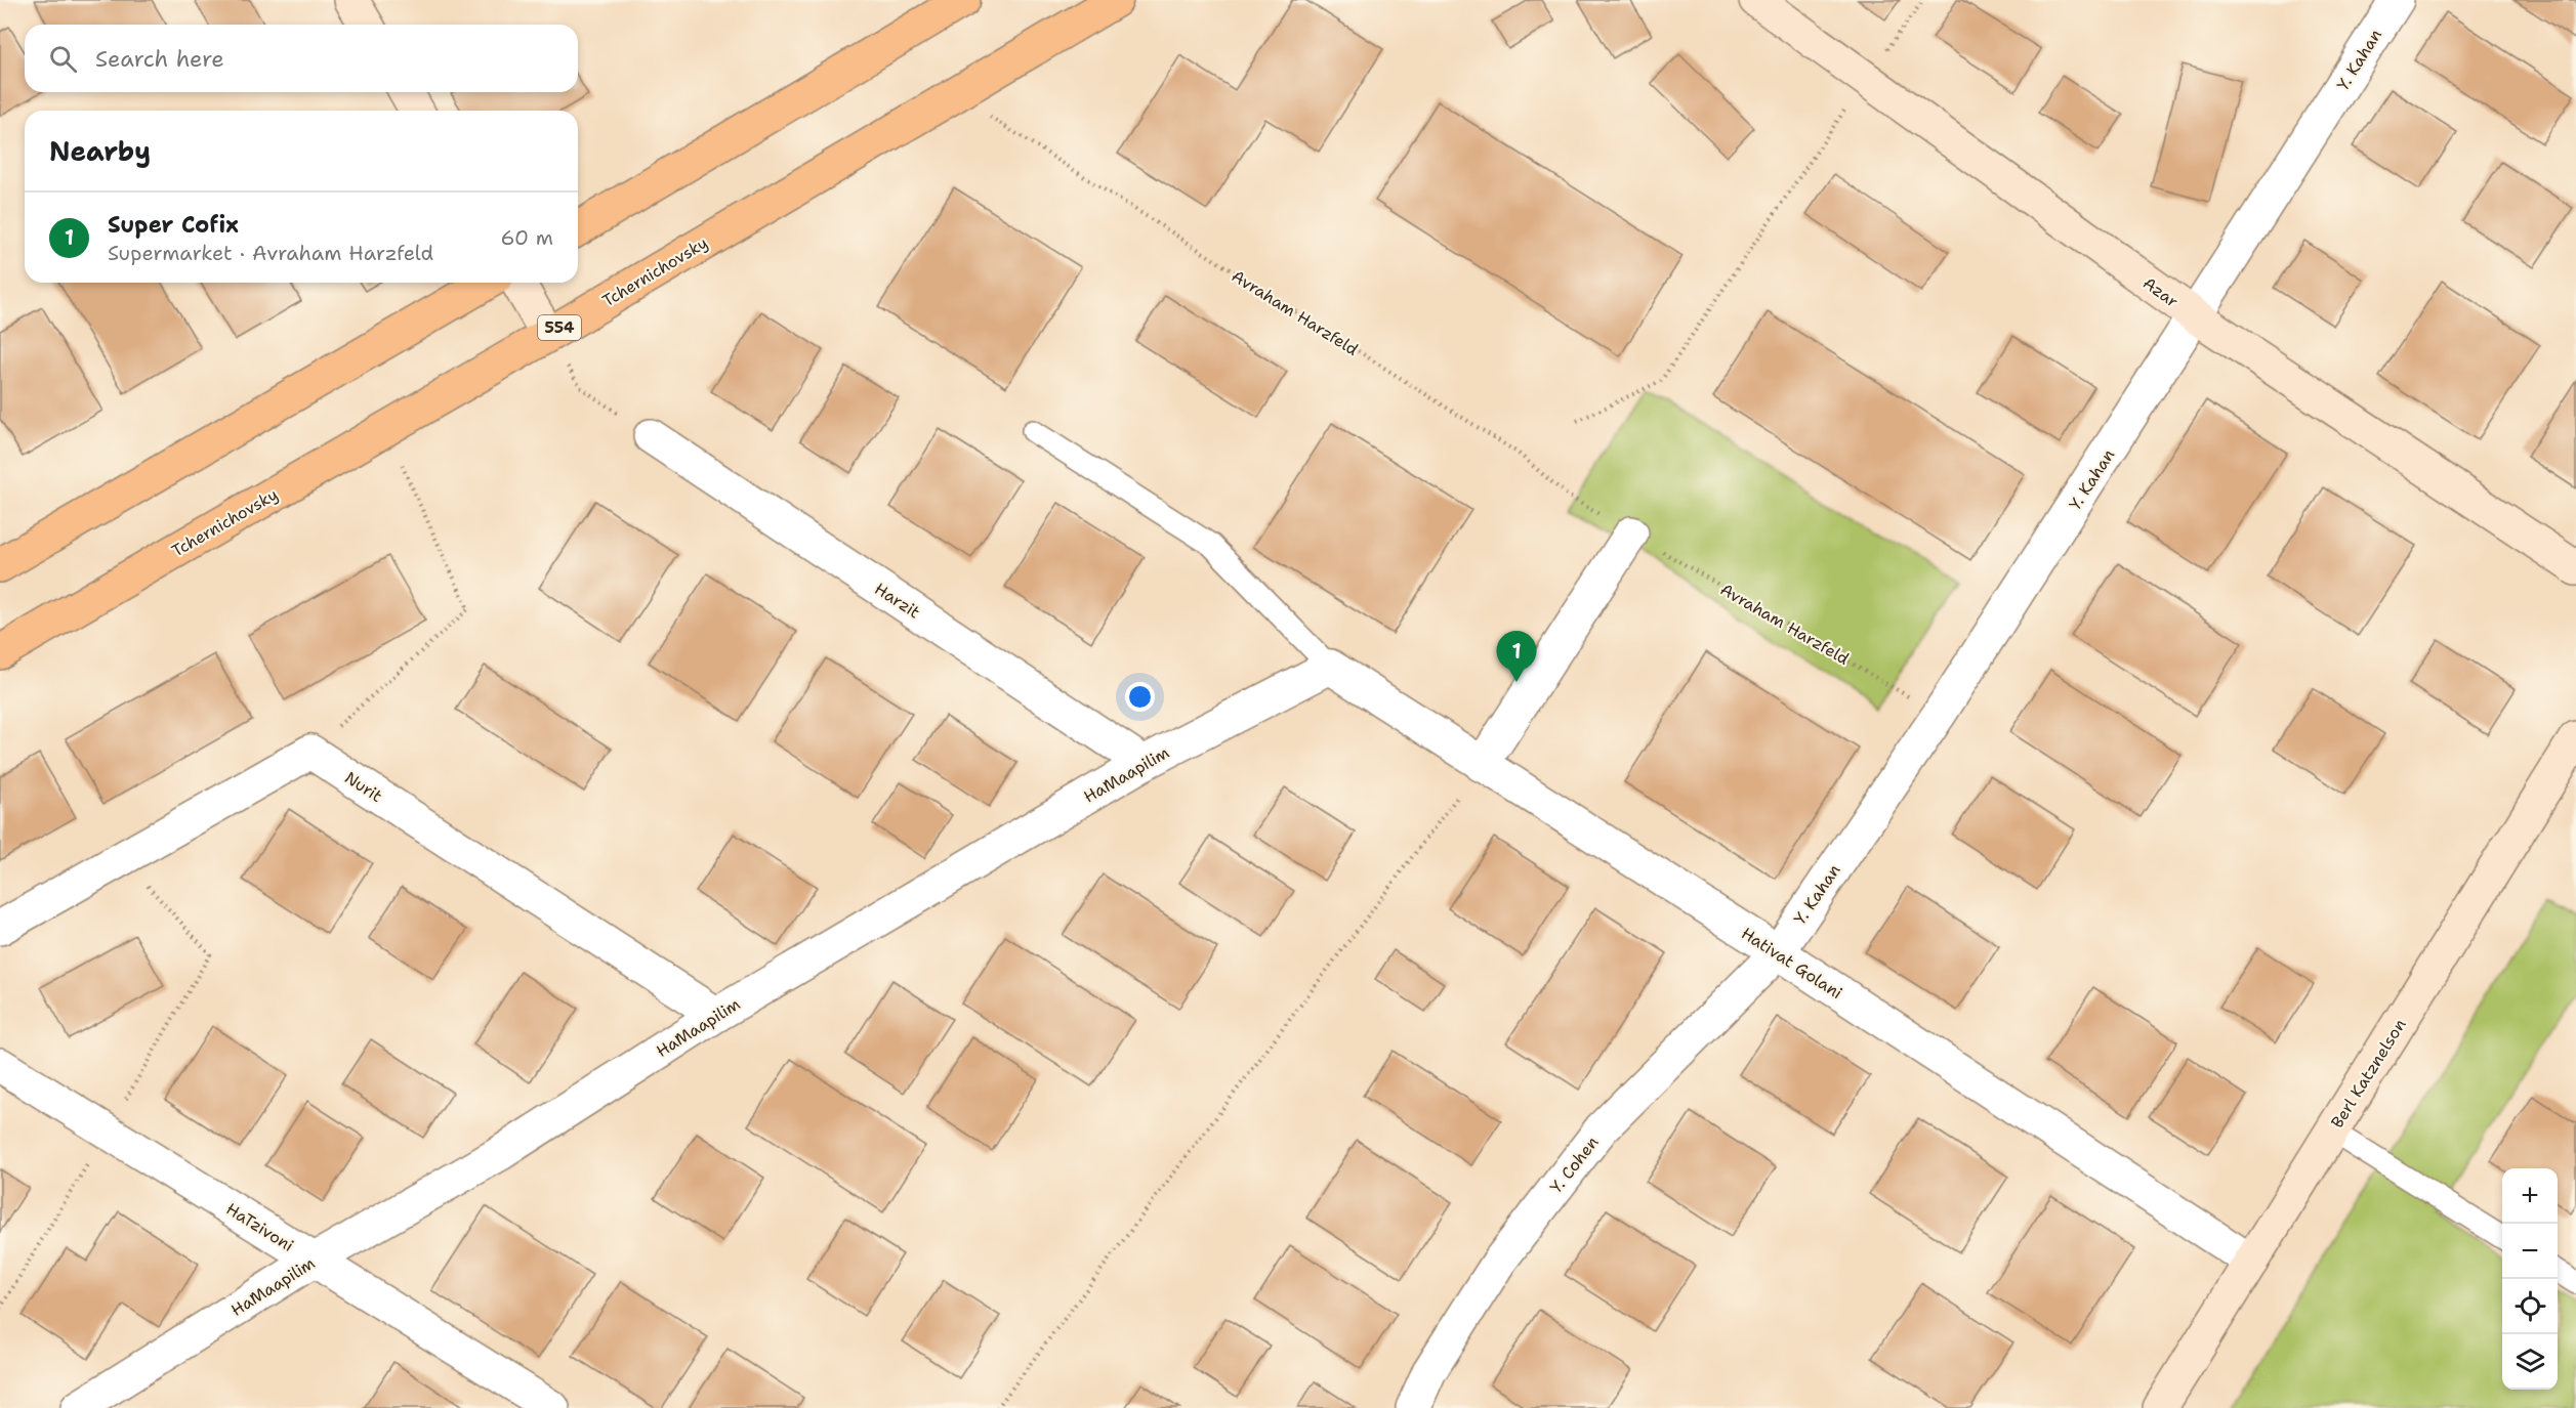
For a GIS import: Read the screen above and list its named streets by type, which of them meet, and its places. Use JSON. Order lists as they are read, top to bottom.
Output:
{
  "streets": {
    "main road": ["Tchernichovsky", "554"],
    "street": [
      "Y. Kahan",
      "Azar",
      "Harzit",
      "HaMaapilim",
      "Nurit",
      "Hativat Golani",
      "Berl Katznelson",
      "Y. Cohen",
      "HaTzivoni"
    ],
    "path": ["Avraham Harzfeld"]
  },
  "crossings": [
    ["Y. Kahan", "Azar"],
    ["Y. Kahan", "Avraham Harzfeld"],
    ["Y. Kahan", "Hativat Golani"],
    ["Y. Kahan", "Y. Cohen"],
    ["Tchernichovsky", "Avraham Harzfeld"],
    ["Harzit", "HaMaapilim"],
    ["HaMaapilim", "Nurit"],
    ["HaMaapilim", "Hativat Golani"],
    ["HaMaapilim", "HaTzivoni"],
    ["Hativat Golani", "Berl Katznelson"],
    ["Hativat Golani", "Y. Cohen"]
  ],
  "page": {
    "search": "Search here",
    "heading": "Nearby",
    "list": [
      {
        "mark": "1",
        "name": "Super Cofix",
        "note": "Supermarket · Avraham Harzfeld",
        "value": "60 m"
      }
    ],
    "pins": "1",
    "map_buttons": ["+", "−"]
  }
}
